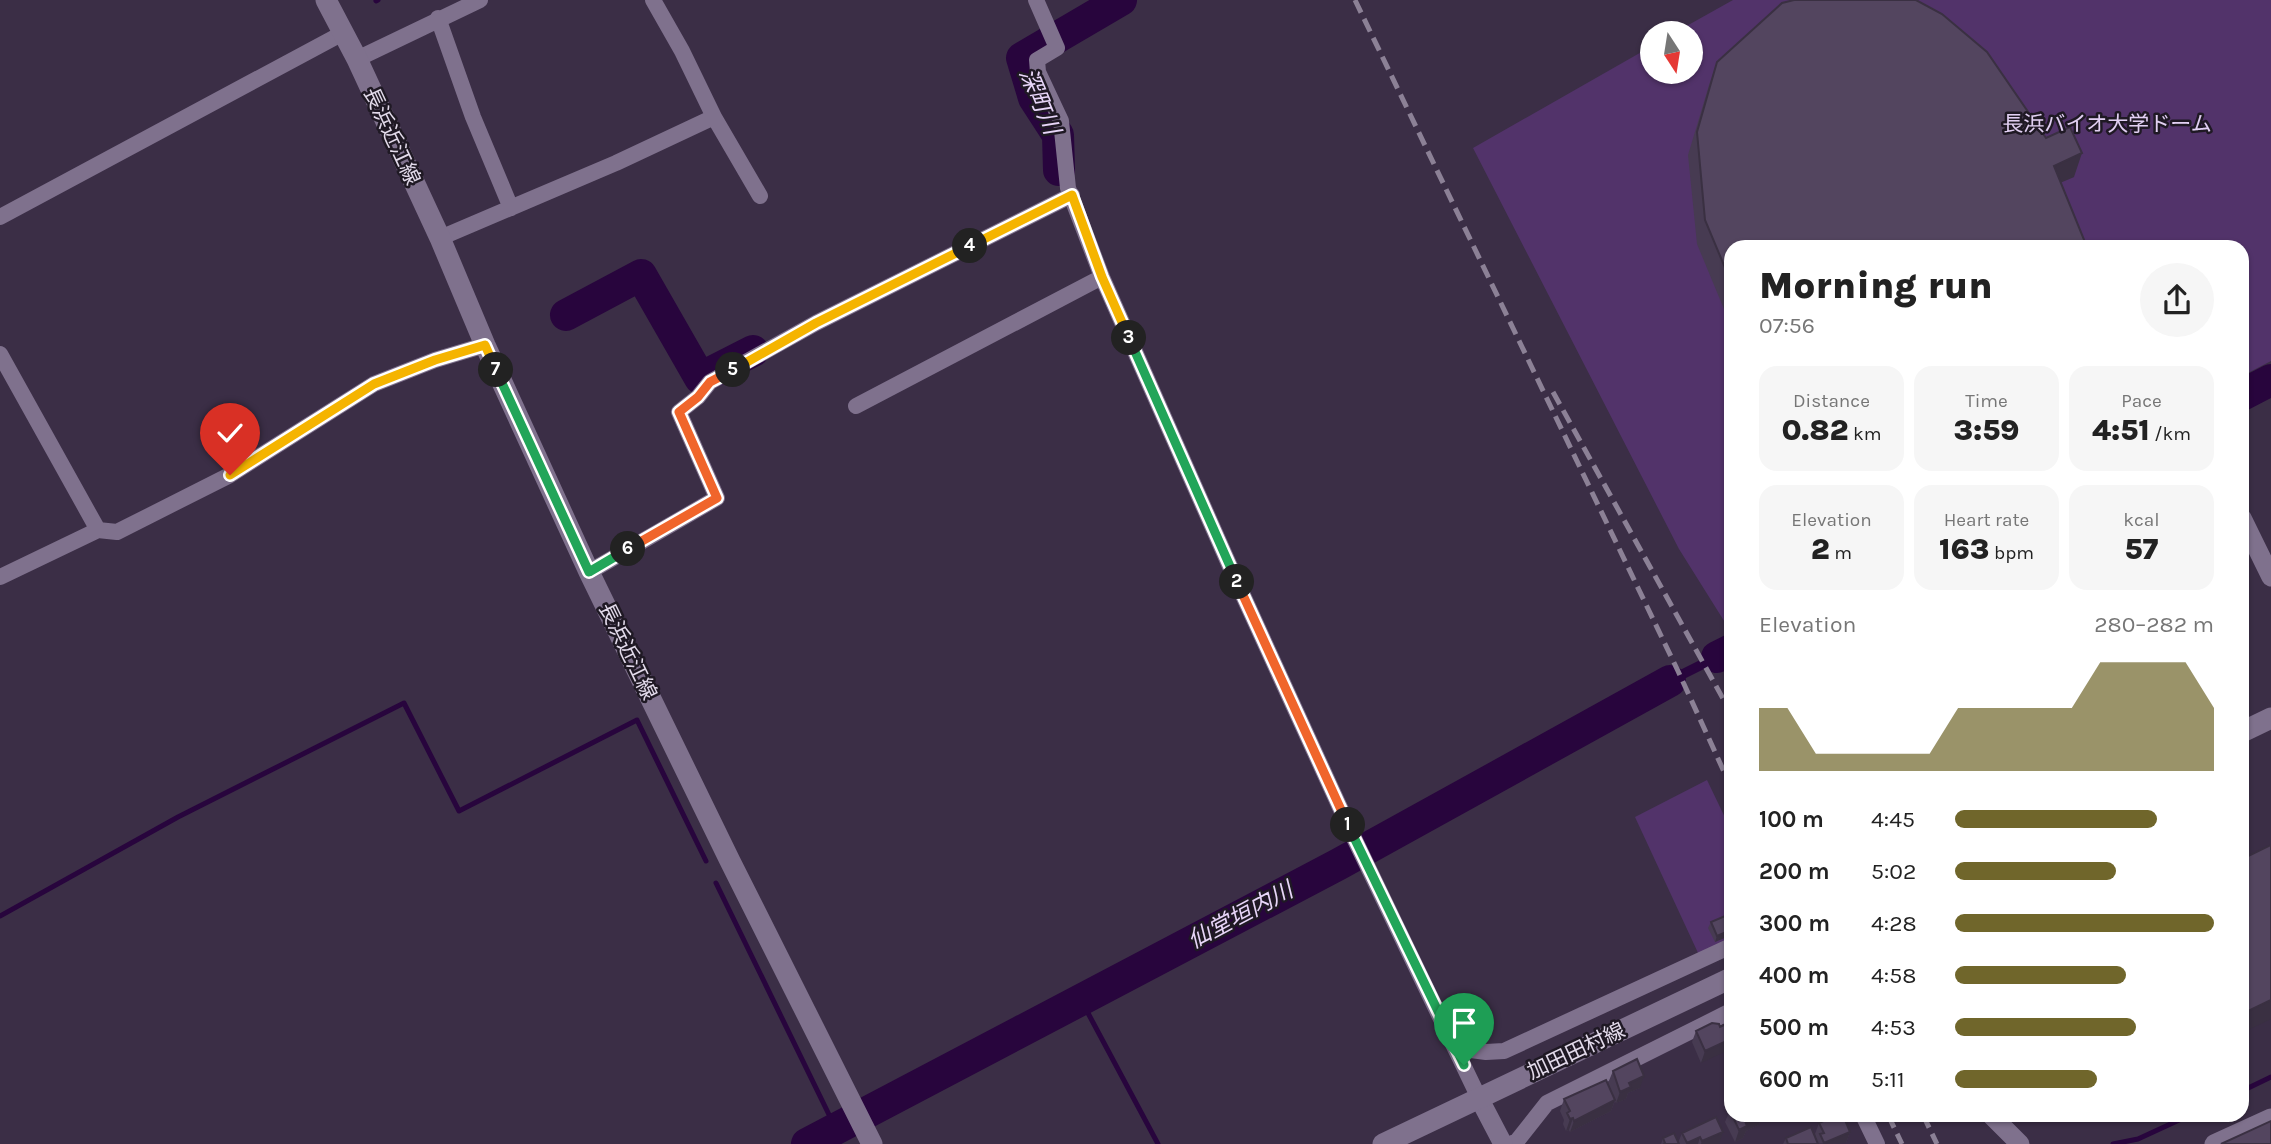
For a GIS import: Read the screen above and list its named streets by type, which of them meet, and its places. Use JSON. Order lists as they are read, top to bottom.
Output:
{
  "streets": {
    "main road": ["長浜近江線", "加田田村線"]
  },
  "water": ["深町川", "仙堂垣内川"],
  "parks": ["長浜バイオ大学ドーム"],
  "north": "bottom",
  "page": {
    "pins": [
      "4",
      "3",
      "5",
      "7",
      "6",
      "2",
      "1"
    ],
    "heading": ["Morning run", "07:56"],
    "stats": [
      ["Distance", "0.82 km"],
      ["Time", "3:59"],
      ["Pace", "4:51 /km"],
      ["Elevation", "2 m"],
      ["Heart rate", "163 bpm"],
      ["kcal", "57"]
    ],
    "chart": ["Elevation", "280–282 m"],
    "list": [
      {
        "name": "100 m",
        "note": "4:45"
      },
      {
        "name": "200 m",
        "note": "5:02"
      },
      {
        "name": "300 m",
        "note": "4:28"
      },
      {
        "name": "400 m",
        "note": "4:58"
      },
      {
        "name": "500 m",
        "note": "4:53"
      },
      {
        "name": "600 m",
        "note": "5:11"
      }
    ]
  }
}
